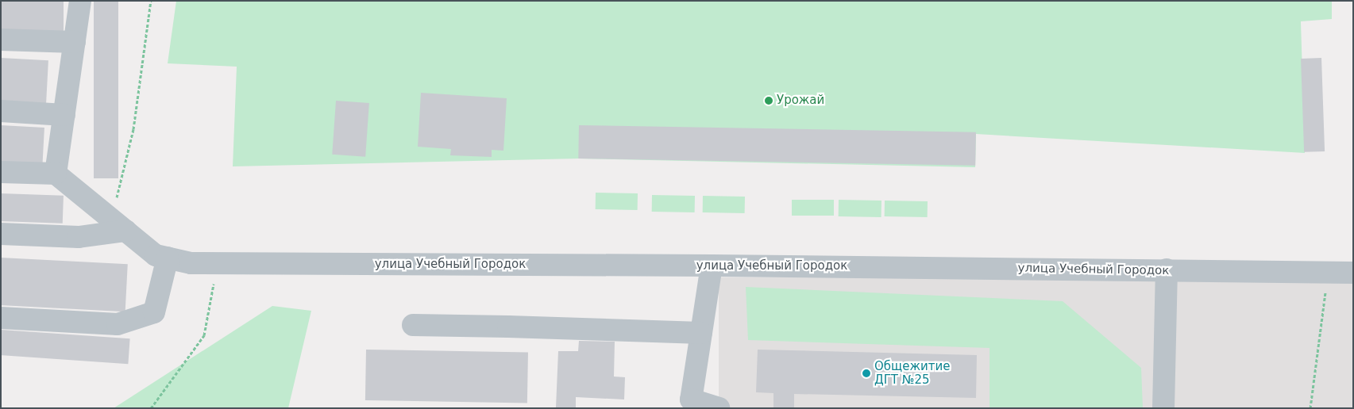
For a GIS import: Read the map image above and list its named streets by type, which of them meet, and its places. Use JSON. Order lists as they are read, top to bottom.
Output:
{
  "streets": {
    "street": ["улица Учебный Городок"]
  },
  "places": ["Урожай", "Общежитие ДГТ №25"]
}
